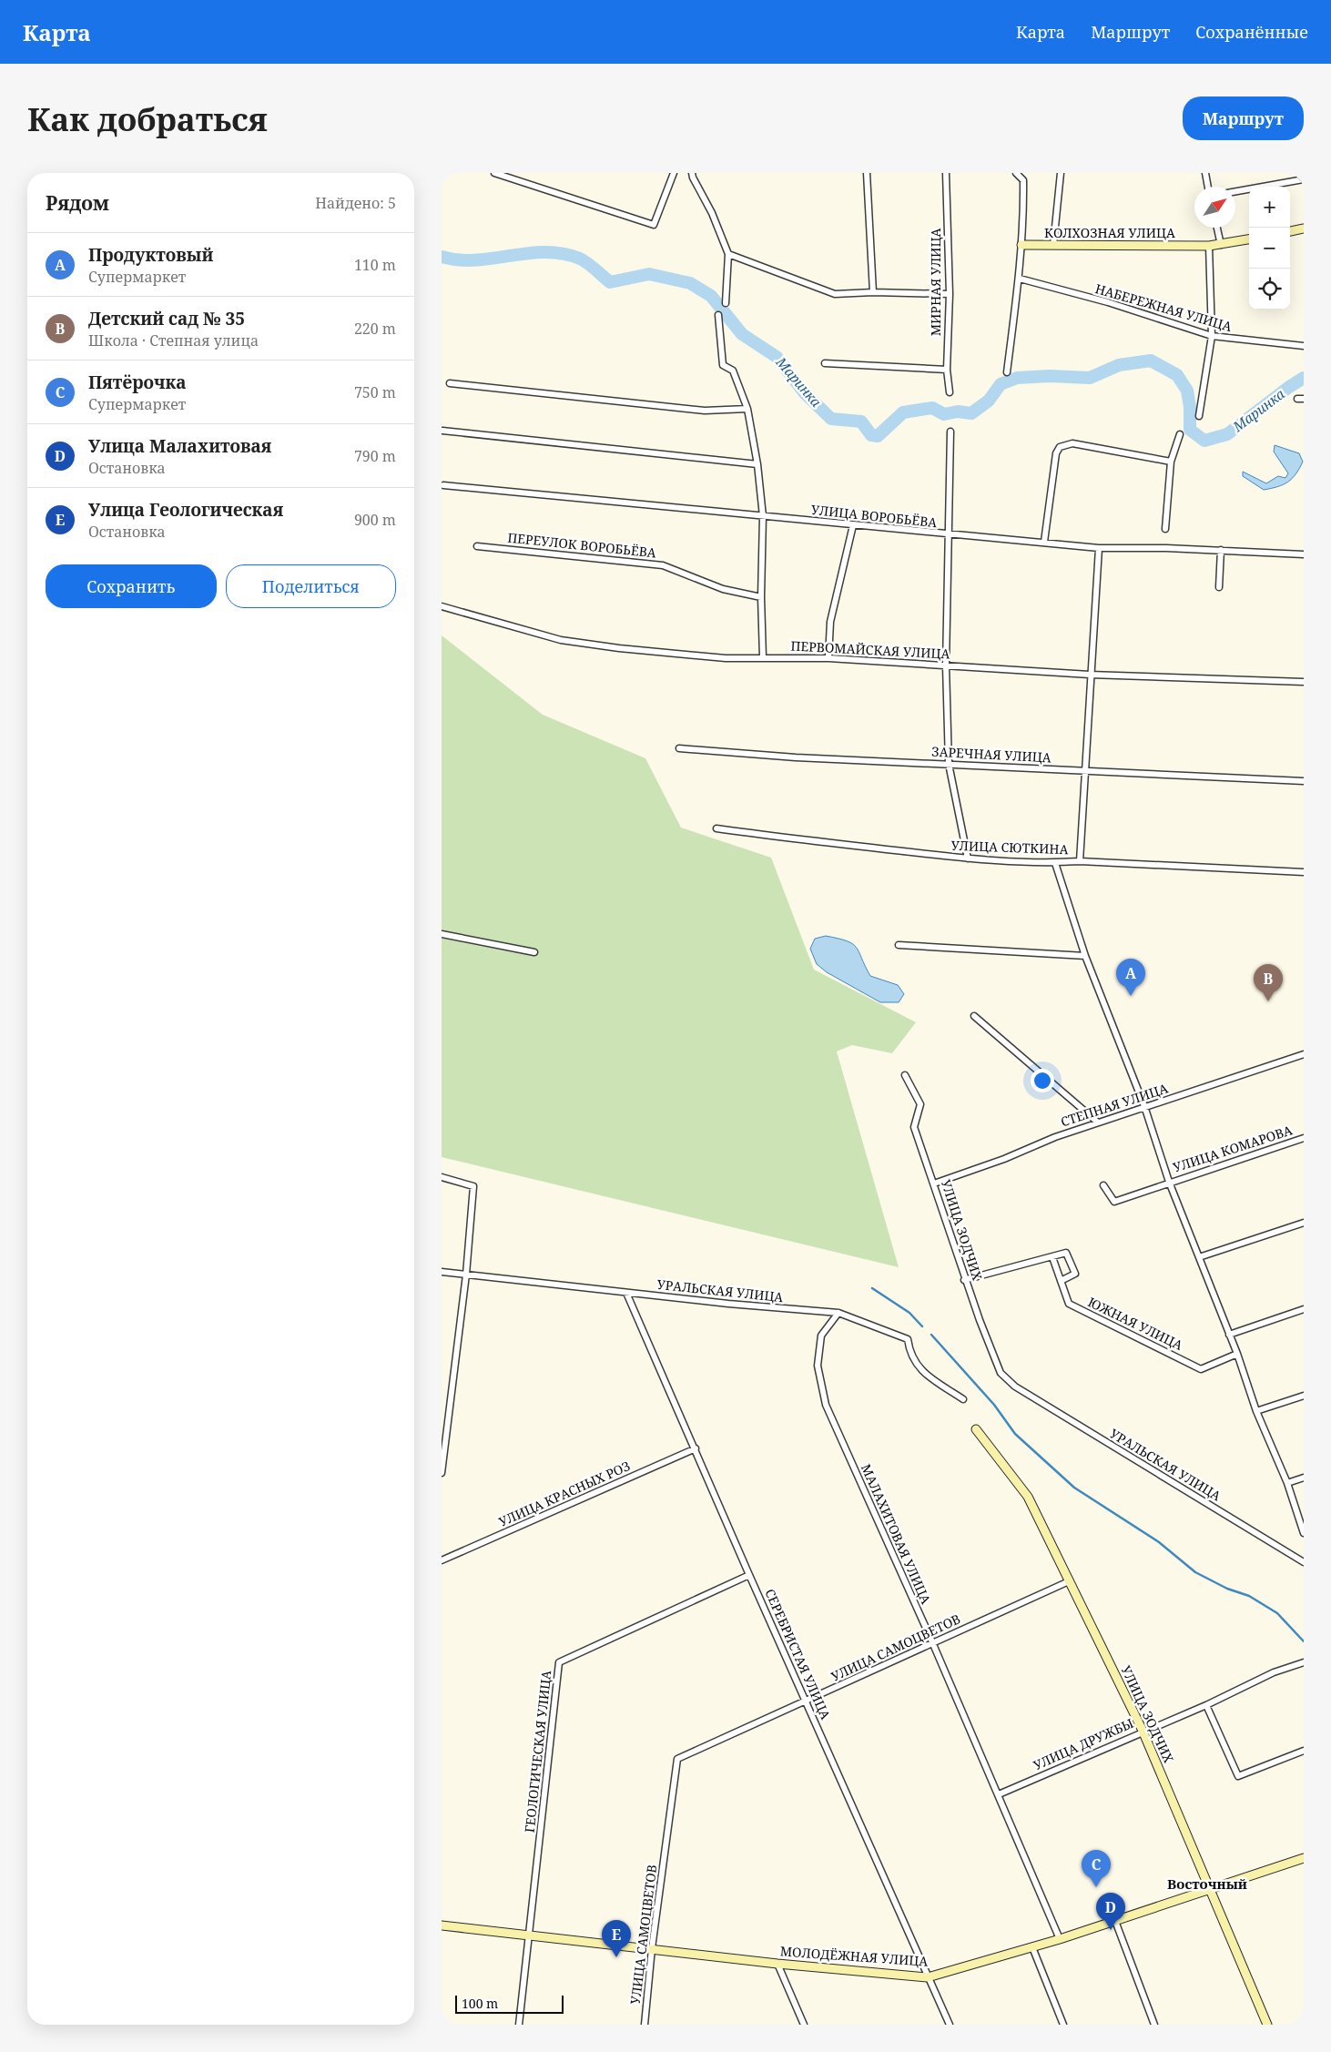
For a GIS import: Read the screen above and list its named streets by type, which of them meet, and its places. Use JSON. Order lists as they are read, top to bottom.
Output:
{
  "streets": {
    "street": [
      "КОЛХОЗНАЯ УЛИЦА",
      "МИРНАЯ УЛИЦА",
      "НАБЕРЕЖНАЯ УЛИЦА",
      "УЛИЦА ВОРОБЬЁВА",
      "ПЕРЕУЛОК ВОРОБЬЁВА",
      "ПЕРВОМАЙСКАЯ УЛИЦА",
      "ЗАРЕЧНАЯ УЛИЦА",
      "УЛИЦА СЮТКИНА",
      "СТЕПНАЯ УЛИЦА",
      "УЛИЦА КОМАРОВА",
      "УЛИЦА ЗОДЧИХ",
      "УРАЛЬСКАЯ УЛИЦА",
      "ЮЖНАЯ УЛИЦА",
      "УЛИЦА КРАСНЫХ РОЗ",
      "МАЛАХИТОВАЯ УЛИЦА",
      "УЛИЦА САМОЦВЕТОВ",
      "СЕРЕБРИСТАЯ УЛИЦА",
      "УЛИЦА ДРУЖБЫ",
      "ГЕОЛОГИЧЕСКАЯ УЛИЦА",
      "МОЛОДЁЖНАЯ УЛИЦА"
    ]
  },
  "crossings": [
    ["СТЕПНАЯ УЛИЦА", "УЛИЦА ЗОДЧИХ"],
    ["УЛИЦА ЗОДЧИХ", "УРАЛЬСКАЯ УЛИЦА"],
    ["УЛИЦА ЗОДЧИХ", "УЛИЦА САМОЦВЕТОВ"],
    ["УЛИЦА ЗОДЧИХ", "УЛИЦА ДРУЖБЫ"],
    ["УЛИЦА ЗОДЧИХ", "МОЛОДЁЖНАЯ УЛИЦА"],
    ["УРАЛЬСКАЯ УЛИЦА", "МАЛАХИТОВАЯ УЛИЦА"],
    ["УРАЛЬСКАЯ УЛИЦА", "СЕРЕБРИСТАЯ УЛИЦА"],
    ["УЛИЦА КРАСНЫХ РОЗ", "СЕРЕБРИСТАЯ УЛИЦА"],
    ["МАЛАХИТОВАЯ УЛИЦА", "УЛИЦА САМОЦВЕТОВ"],
    ["МАЛАХИТОВАЯ УЛИЦА", "УЛИЦА ДРУЖБЫ"],
    ["МАЛАХИТОВАЯ УЛИЦА", "МОЛОДЁЖНАЯ УЛИЦА"],
    ["УЛИЦА САМОЦВЕТОВ", "СЕРЕБРИСТАЯ УЛИЦА"],
    ["УЛИЦА САМОЦВЕТОВ", "МОЛОДЁЖНАЯ УЛИЦА"],
    ["СЕРЕБРИСТАЯ УЛИЦА", "ГЕОЛОГИЧЕСКАЯ УЛИЦА"],
    ["СЕРЕБРИСТАЯ УЛИЦА", "МОЛОДЁЖНАЯ УЛИЦА"],
    ["ГЕОЛОГИЧЕСКАЯ УЛИЦА", "МОЛОДЁЖНАЯ УЛИЦА"]
  ],
  "districts": ["Восточный"],
  "water": ["Маринка"],
  "scale_bar": "100 m",
  "north": "top right",
  "page": {
    "header": "Карта",
    "nav": ["Карта", "Маршрут", "Сохранённые"],
    "buttons": [
      "Маршрут",
      ["Сохранить", "Поделиться"]
    ],
    "title": "Как добраться",
    "heading": ["Рядом", "Найдено: 5"],
    "map_buttons": ["+", "−"],
    "list": [
      {
        "mark": "A",
        "name": "Продуктовый",
        "note": "Супермаркет",
        "value": "110 m"
      },
      {
        "mark": "B",
        "name": "Детский сад № 35",
        "note": "Школа · Степная улица",
        "value": "220 m"
      },
      {
        "mark": "C",
        "name": "Пятёрочка",
        "note": "Супермаркет",
        "value": "750 m"
      },
      {
        "mark": "D",
        "name": "Улица Малахитовая",
        "note": "Остановка",
        "value": "790 m"
      },
      {
        "mark": "E",
        "name": "Улица Геологическая",
        "note": "Остановка",
        "value": "900 m"
      }
    ],
    "pins": [
      "A",
      "B",
      "C",
      "D",
      "E"
    ],
    "scale": "100 m"
  }
}
